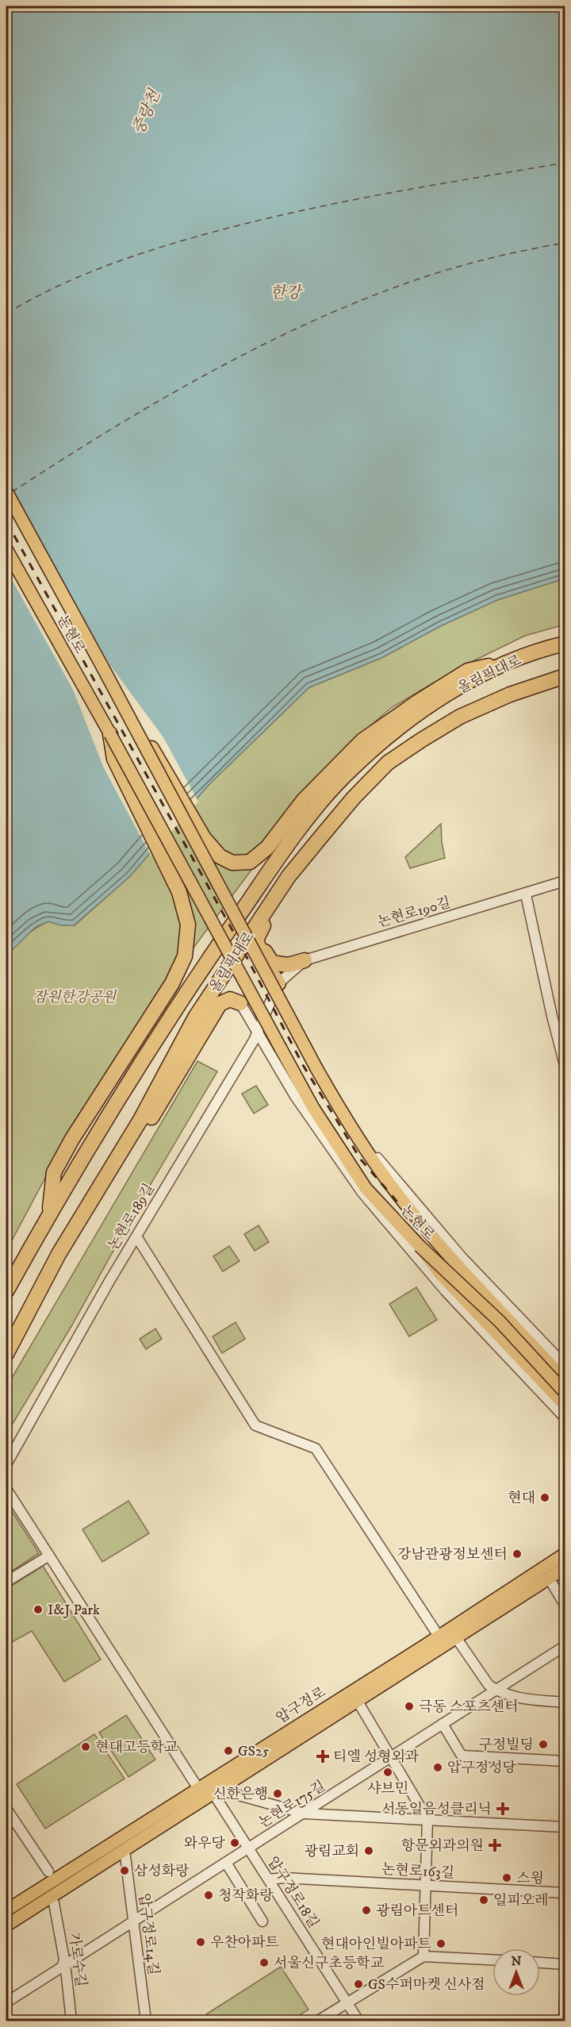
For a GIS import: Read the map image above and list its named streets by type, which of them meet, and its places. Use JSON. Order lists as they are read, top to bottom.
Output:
{
  "streets": {
    "highway": ["올림픽대로"],
    "main road": ["논현로", "압구정로"],
    "street": [
      "논현로190길",
      "논현로189길",
      "논현로175길",
      "논현로163길",
      "압구정로18길",
      "압구정로14길",
      "가로수길"
    ]
  },
  "crossings": [
    ["논현로190길", "논현로189길"],
    ["압구정로", "압구정로18길"],
    ["압구정로", "압구정로14길"],
    ["압구정로", "가로수길"],
    ["논현로175길", "압구정로18길"],
    ["논현로175길", "압구정로14길"],
    ["논현로175길", "가로수길"],
    ["논현로163길", "압구정로18길"]
  ],
  "water": ["중랑천", "한강"],
  "parks": ["잠원한강공원"],
  "places": {
    "other": [
      "현대",
      "강남관광정보센터",
      "I&J Park",
      "극동 스포츠센터",
      "구정빌딩",
      "현대고등학교",
      "GS25",
      "압구정성당",
      "샤브민",
      "신한은행",
      "와우당",
      "광림교회",
      "삼성화랑",
      "스윙",
      "청작화랑",
      "일피오레",
      "광림아트센터",
      "우찬아파트",
      "현대아인빌아파트",
      "서울신구초등학교",
      "GS수퍼마켓 신사점"
    ],
    "health": ["티엘 성형외과", "서동일음성클리닉", "항문외과의원"]
  },
  "north": "top"
}
